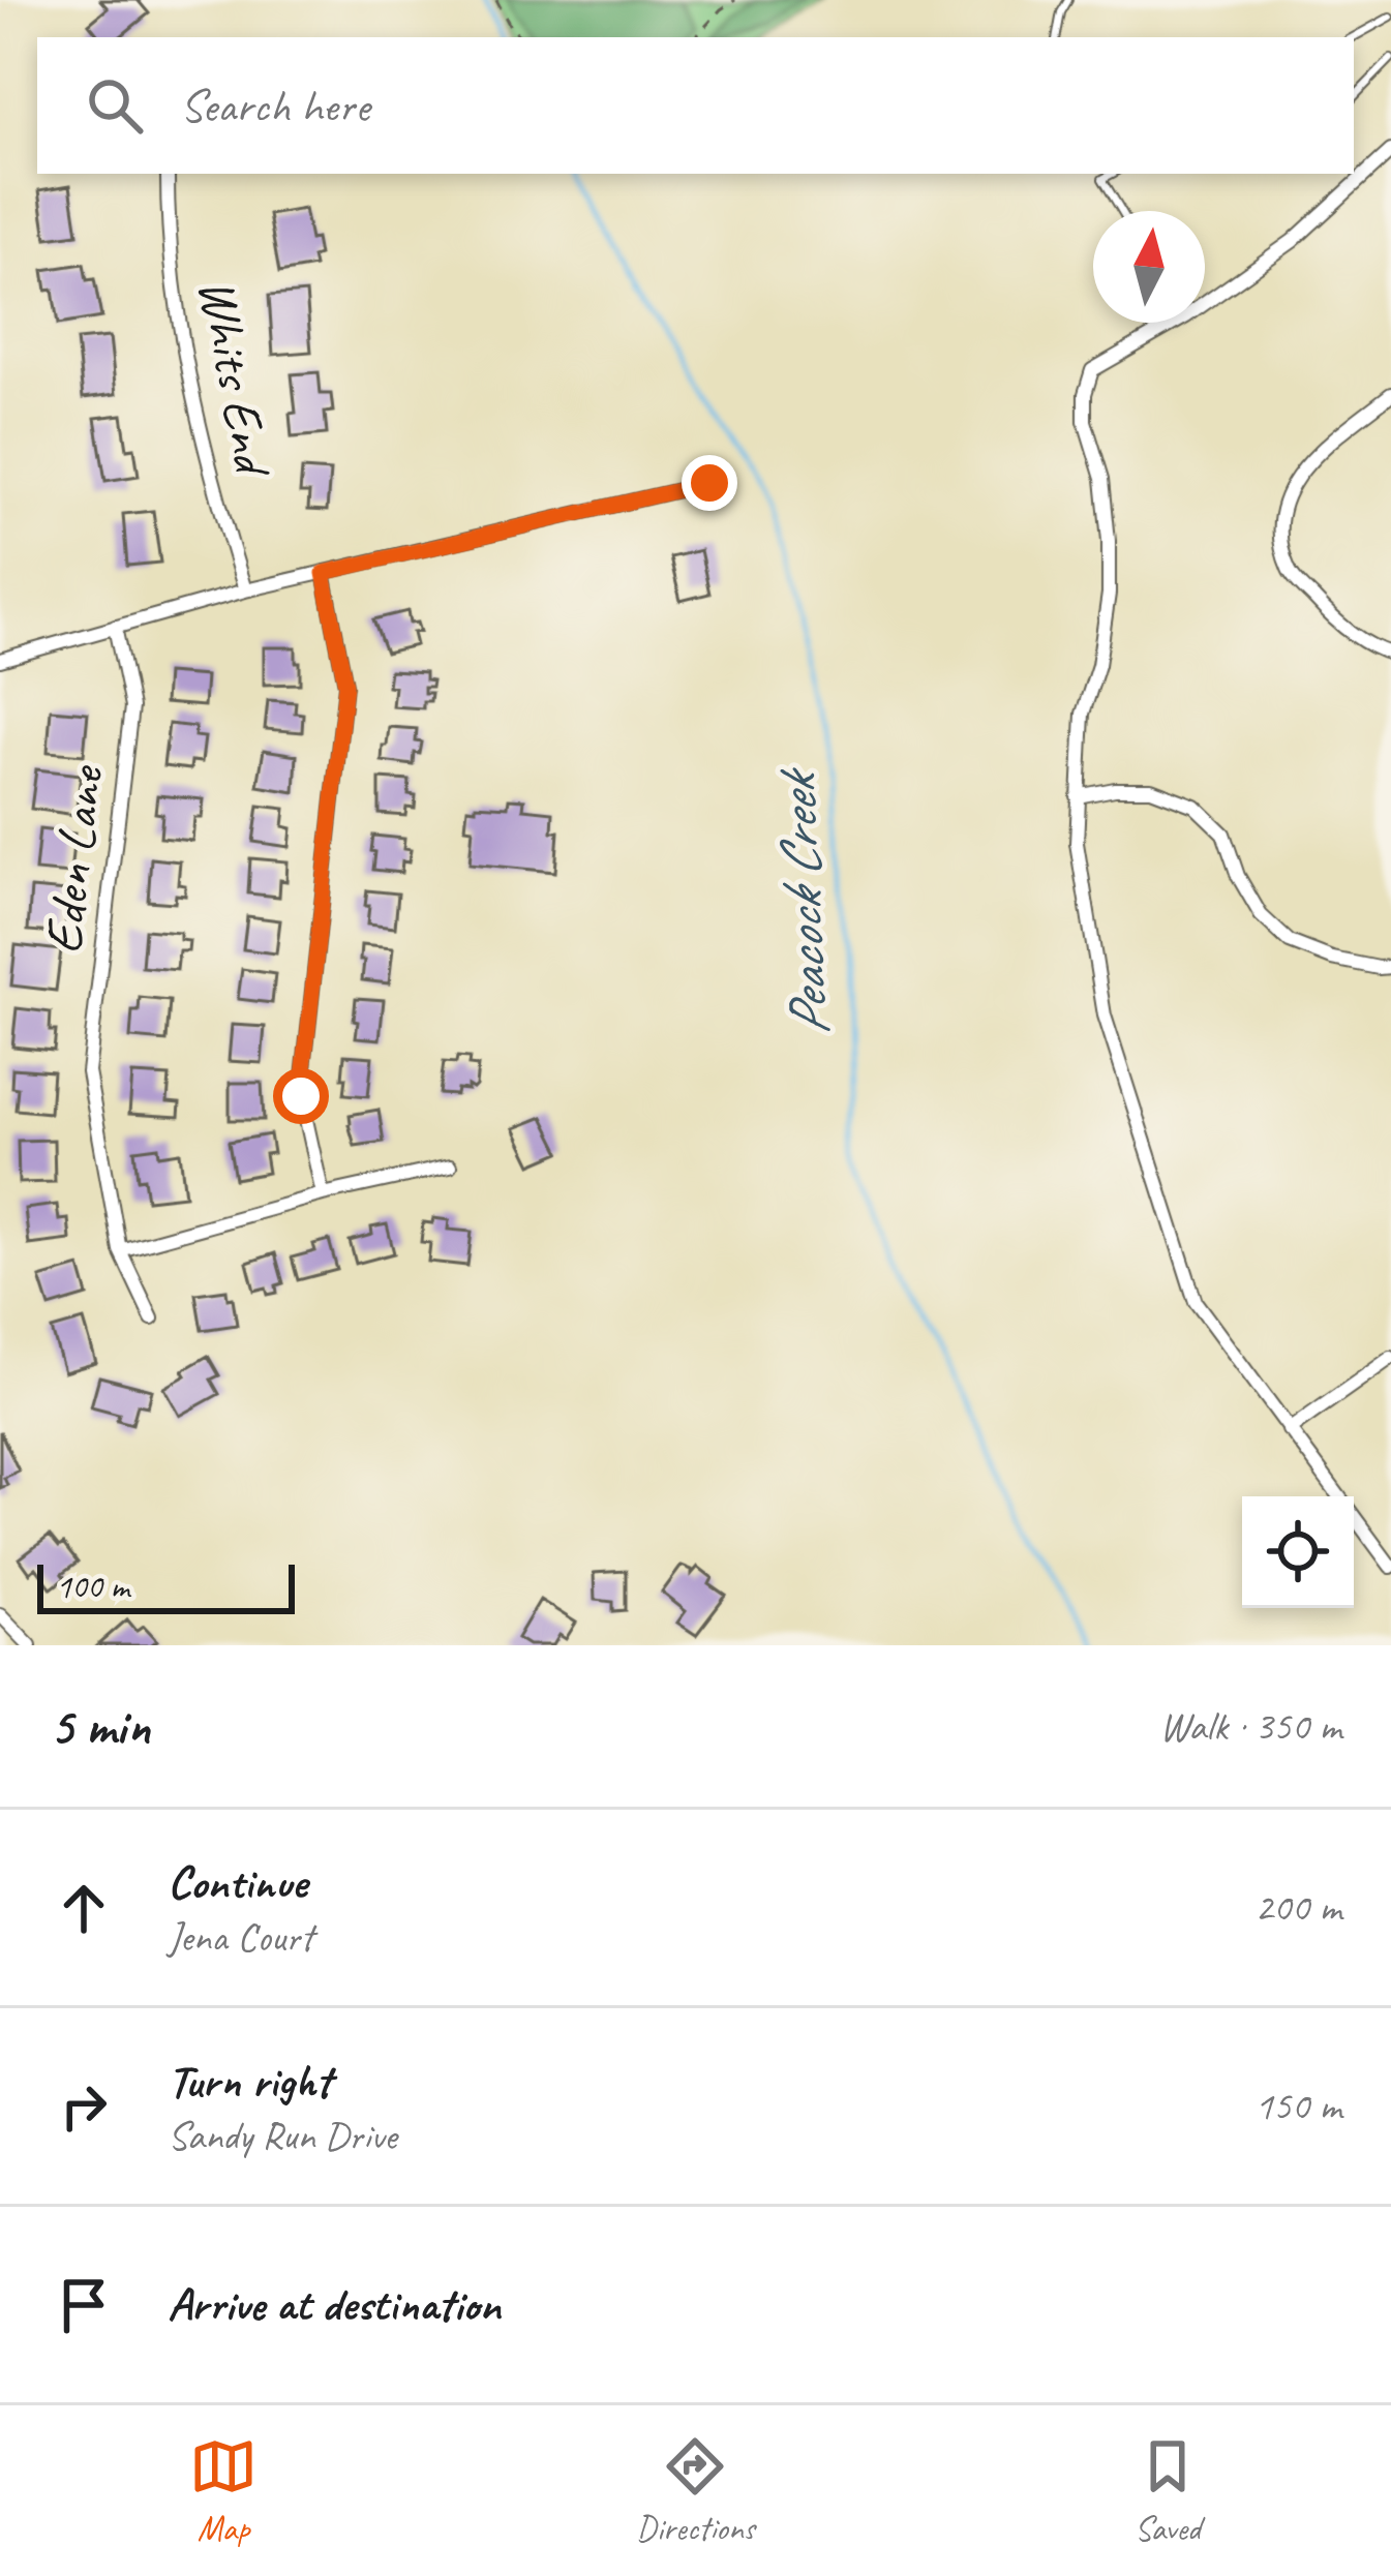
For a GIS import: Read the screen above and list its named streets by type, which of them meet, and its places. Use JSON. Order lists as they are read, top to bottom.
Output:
{
  "streets": {
    "street": ["Whits End", "Eden Lane"]
  },
  "water": ["Peacock Creek"],
  "scale_bar": "100 m",
  "north": "top",
  "page": {
    "search": "Search here",
    "scale": "100 m",
    "heading": ["5 min", "Walk · 350 m"],
    "list": [
      ["Continue", "Jena Court", "200 m"],
      ["Turn right", "Sandy Run Drive", "150 m"],
      "Arrive at destination"
    ],
    "nav": ["Map", "Directions", "Saved"]
  }
}
